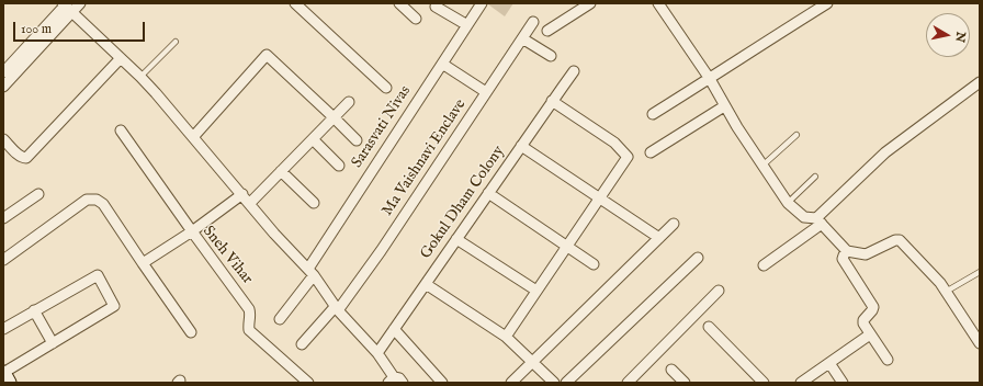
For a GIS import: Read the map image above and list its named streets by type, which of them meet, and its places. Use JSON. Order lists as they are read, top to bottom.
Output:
{
  "streets": {
    "street": [
      "Sarasvati Nivas",
      "Ma Vaishnavi Enclave",
      "Gokul Dham Colony",
      "Sneh Vihar"
    ]
  },
  "scale_bar": "100 m",
  "north": "right"
}
